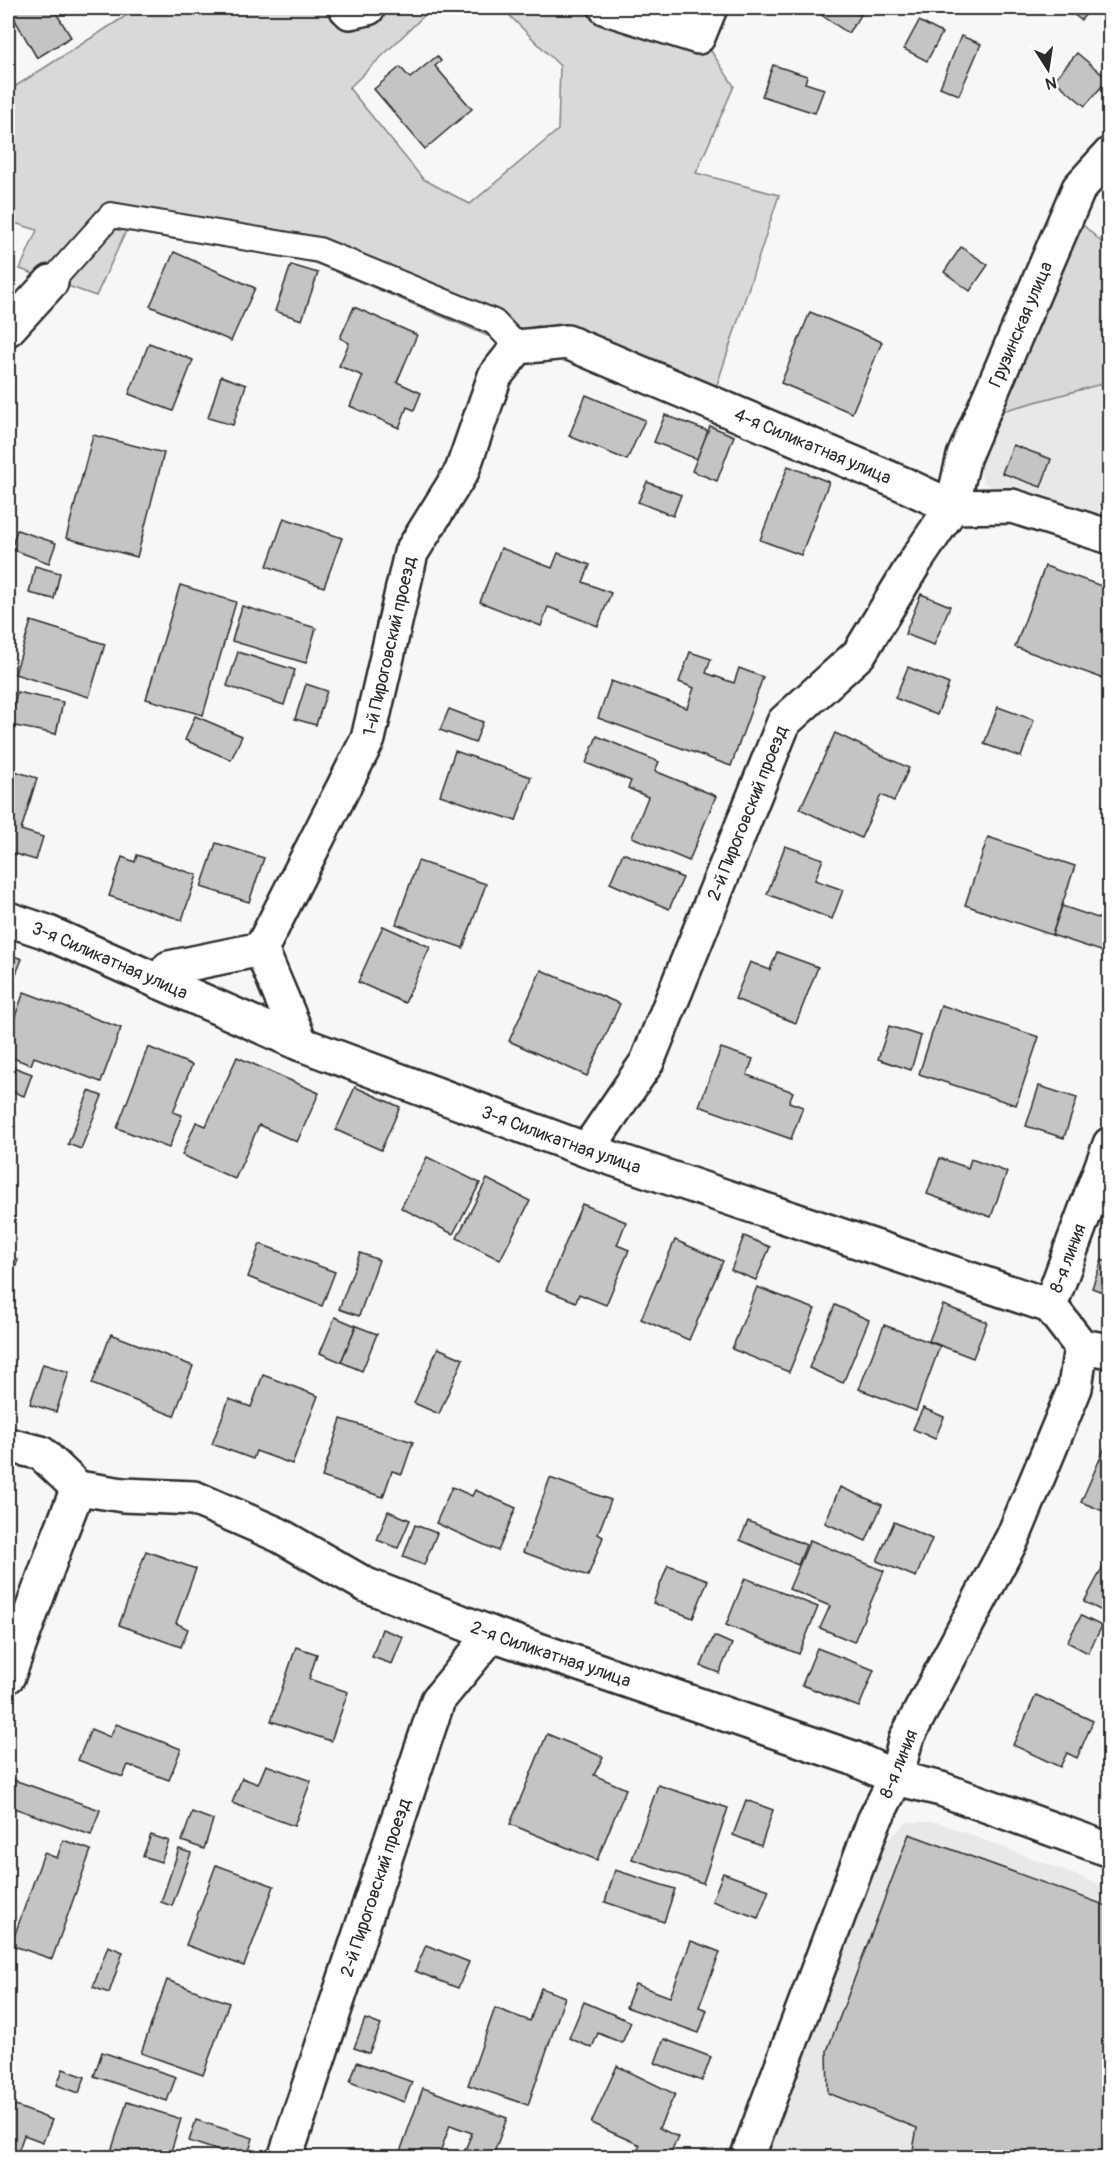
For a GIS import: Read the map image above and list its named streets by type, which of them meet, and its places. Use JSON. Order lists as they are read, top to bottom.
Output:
{
  "streets": {
    "street": [
      "Грузинская улица",
      "4-я Силикатная улица",
      "1-й Пироговский проезд",
      "2-й Пироговский проезд",
      "3-я Силикатная улица",
      "8-я линия",
      "2-я Силикатная улица"
    ]
  },
  "crossings": [
    ["Грузинская улица", "4-я Силикатная улица"],
    ["Грузинская улица", "2-й Пироговский проезд"],
    ["4-я Силикатная улица", "1-й Пироговский проезд"],
    ["4-я Силикатная улица", "2-й Пироговский проезд"],
    ["2-й Пироговский проезд", "3-я Силикатная улица"],
    ["2-й Пироговский проезд", "2-я Силикатная улица"],
    ["3-я Силикатная улица", "8-я линия"],
    ["8-я линия", "2-я Силикатная улица"]
  ],
  "north": "bottom"
}
